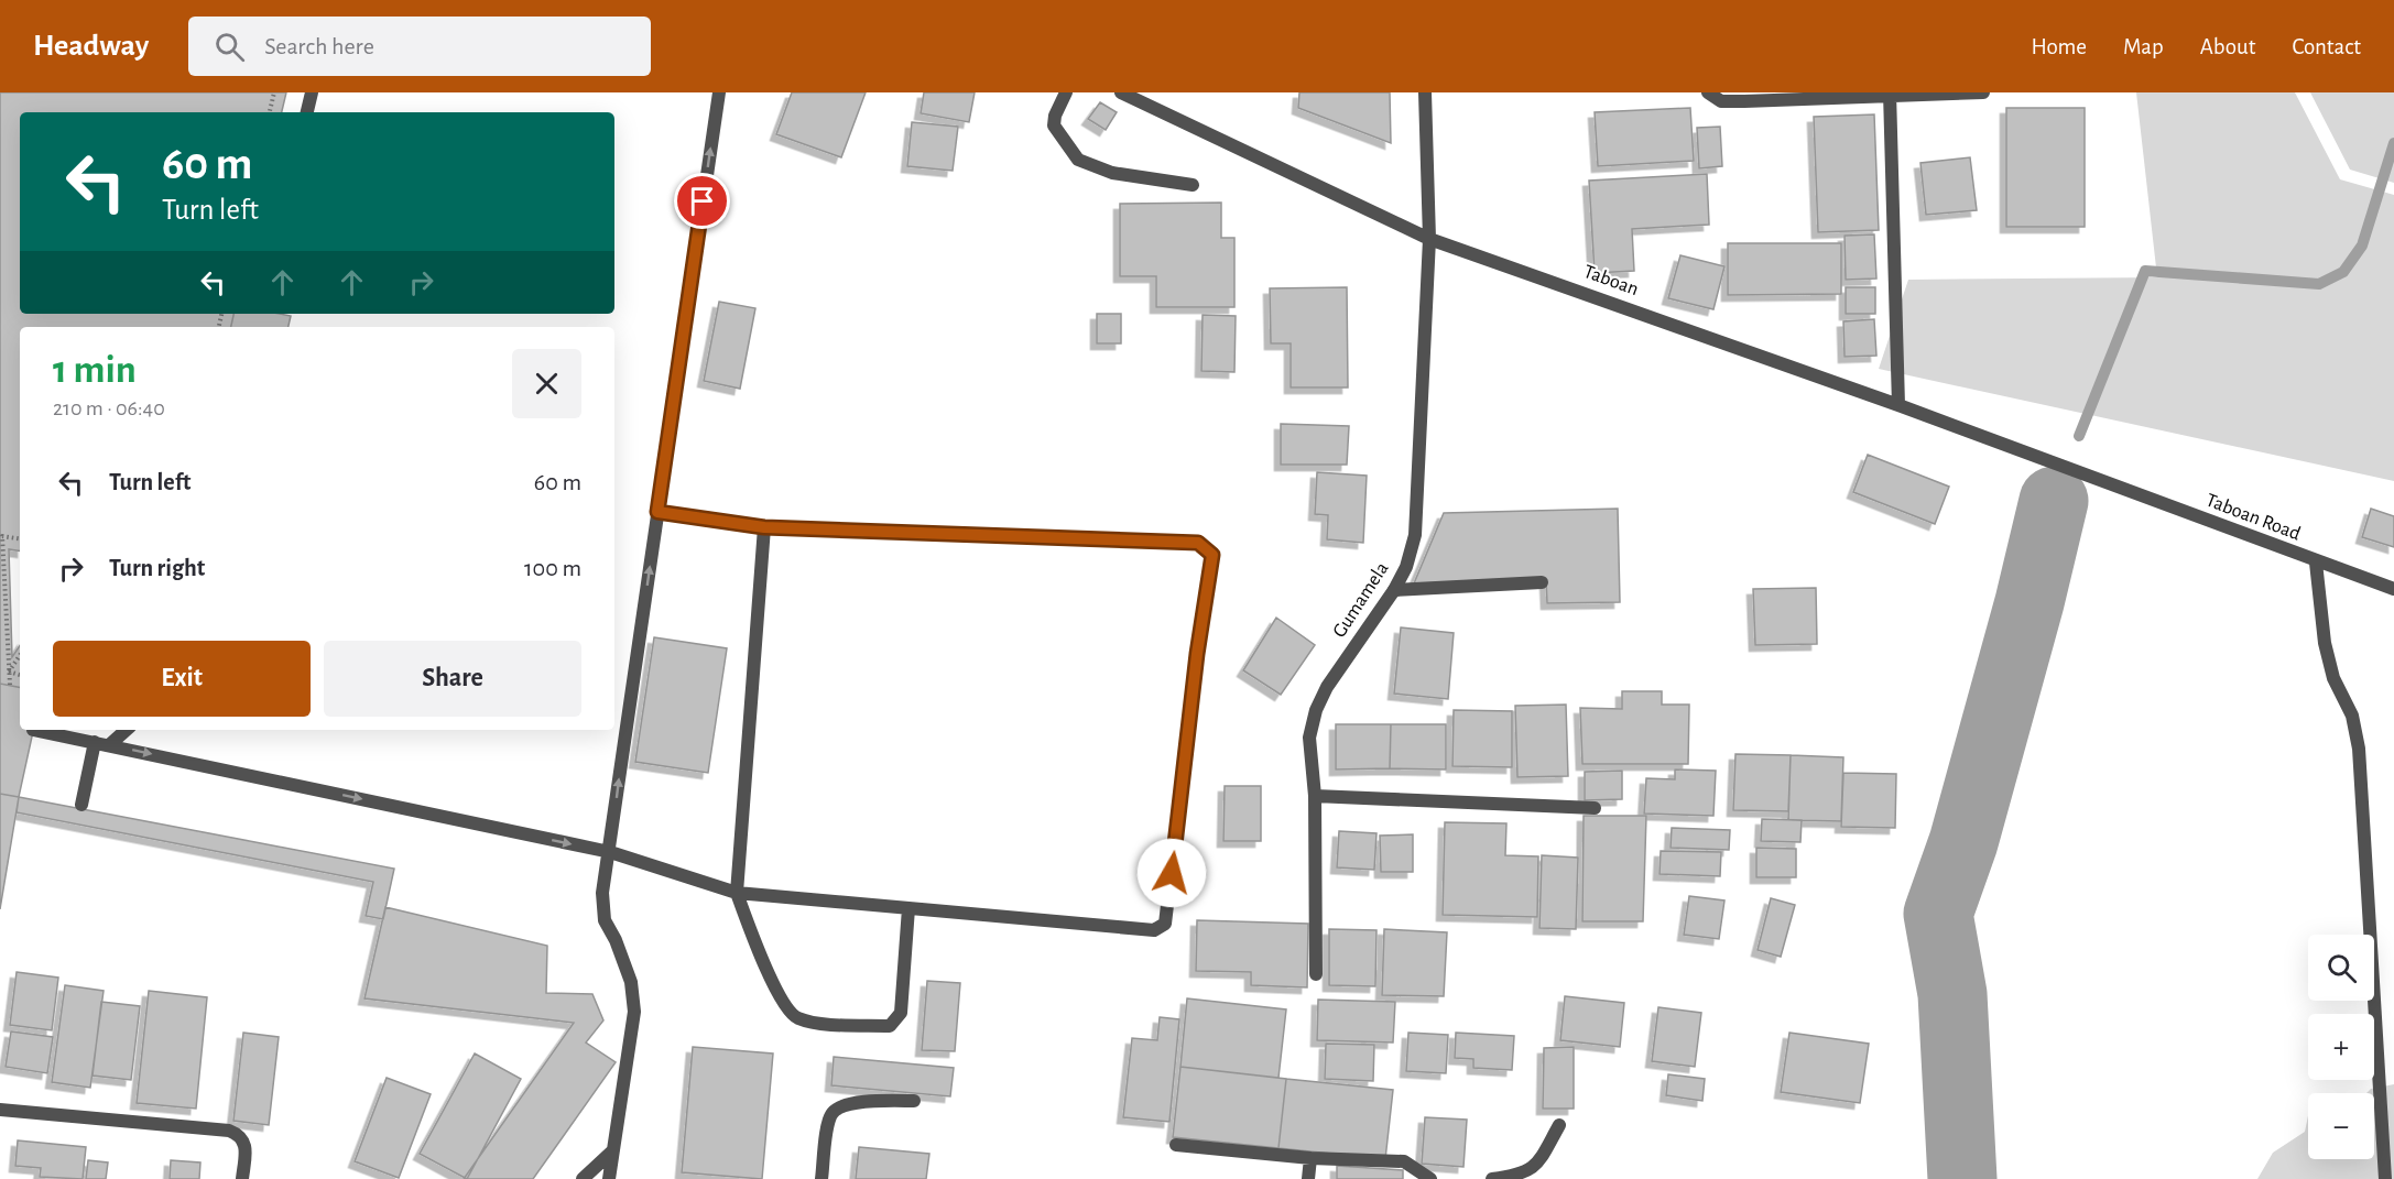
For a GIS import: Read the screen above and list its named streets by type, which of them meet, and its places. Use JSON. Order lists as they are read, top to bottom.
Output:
{
  "streets": {
    "street": ["Taboan", "Taboan Road", "Gumamela"]
  },
  "crossings": [
    ["Taboan", "Taboan Road"],
    ["Taboan", "Gumamela"]
  ],
  "page": {
    "header": "Headway",
    "search": "Search here",
    "nav": [
      "Home",
      "Map",
      "About",
      "Contact"
    ],
    "turn": ["60 m", "Turn left"],
    "heading": ["1 min", "210 m · 06:40"],
    "list": [
      {
        "name": "Turn left",
        "value": "60 m"
      },
      {
        "name": "Turn right",
        "value": "100 m"
      }
    ],
    "buttons": ["Exit", "Share"],
    "map_buttons": ["+", "−"]
  }
}
